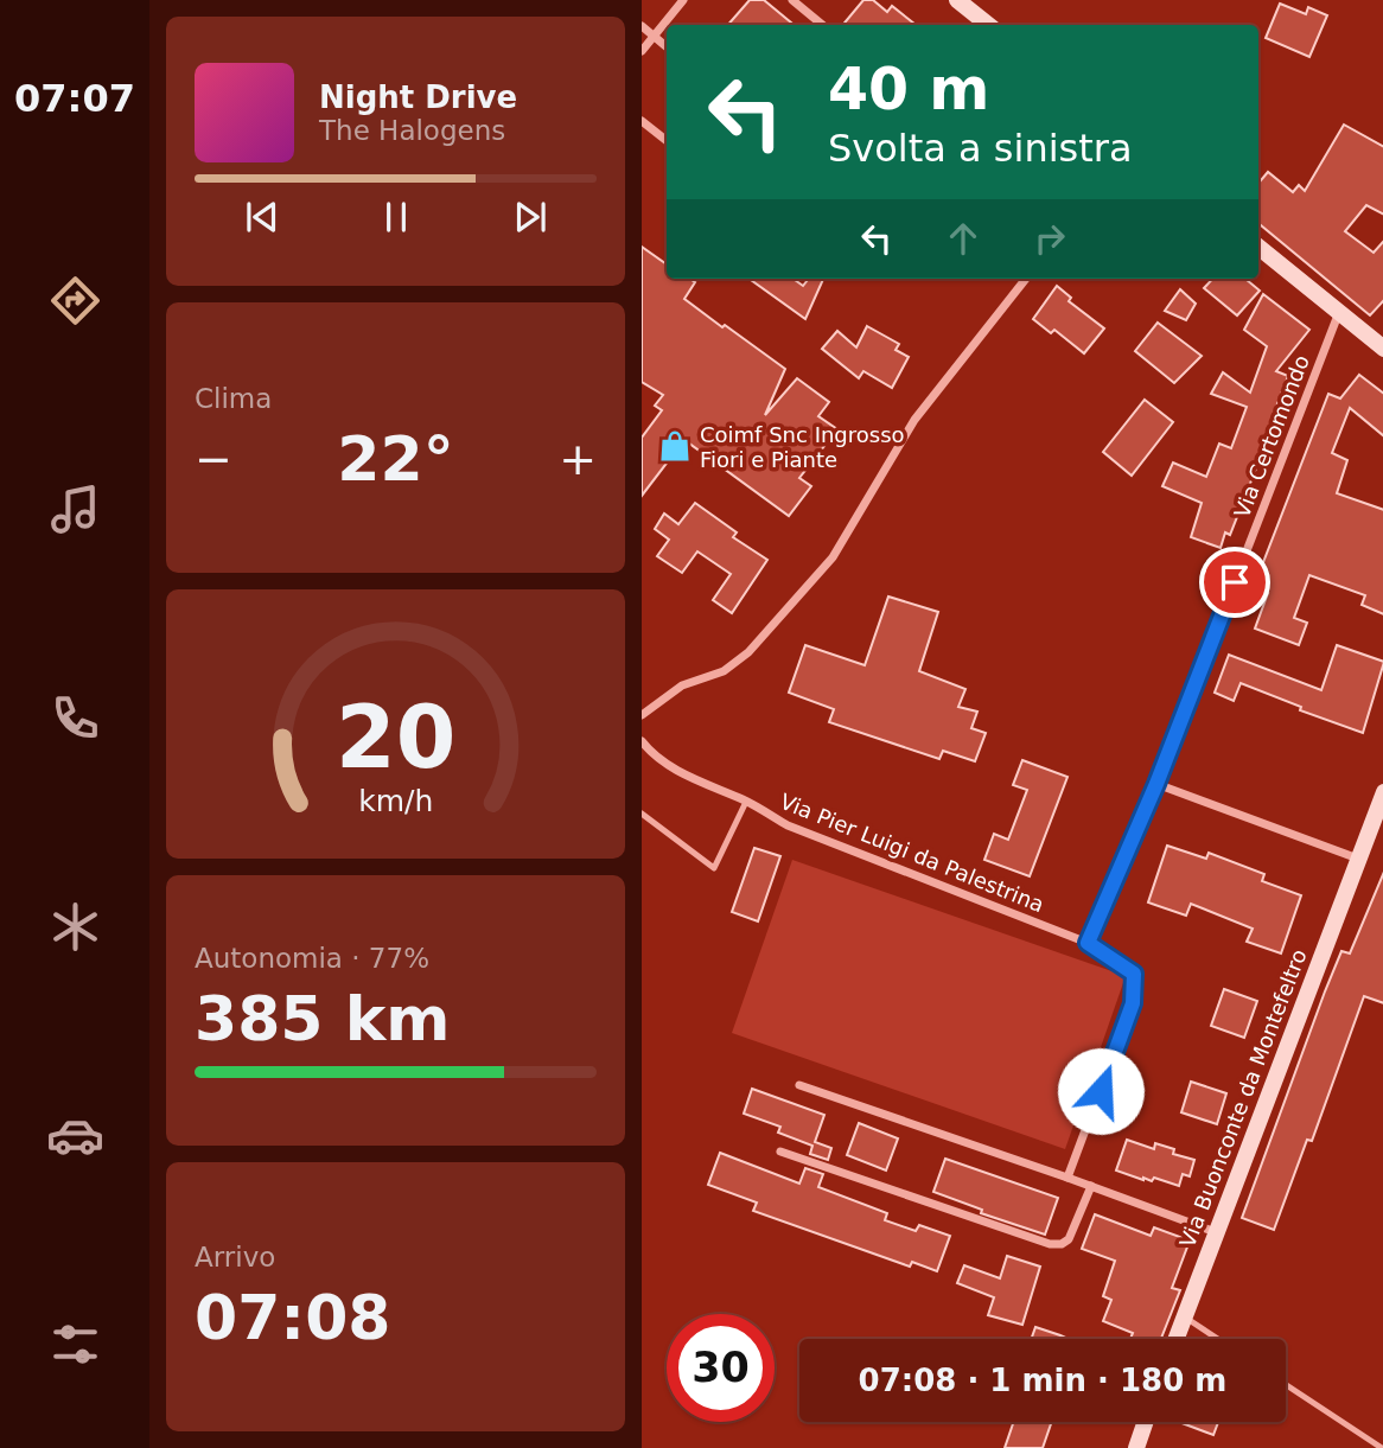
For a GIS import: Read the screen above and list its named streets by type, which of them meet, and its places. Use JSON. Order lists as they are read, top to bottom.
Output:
{
  "streets": {
    "street": ["Via Certomondo", "Via Pier Luigi da Palestrina", "Via Buonconte da Montefeltro"]
  },
  "crossings": [
    ["Via Certomondo", "Via Pier Luigi da Palestrina"]
  ],
  "places": {
    "shop": ["Coimf Snc Ingrosso Fiori e Piante"]
  },
  "page": {
    "tabs": "07:07",
    "turn": ["40 m", "Svolta a sinistra"],
    "song": ["Night Drive", "The Halogens"],
    "tile": [
      "Clima",
      ["Autonomia · 77%", "385 km"],
      ["Arrivo", "07:08"]
    ],
    "heat": ["−", "22°", "+"],
    "limit": "30",
    "trip": "07:08 · 1 min · 180 m",
    "gauge": ["20", "km/h"]
  }
}
